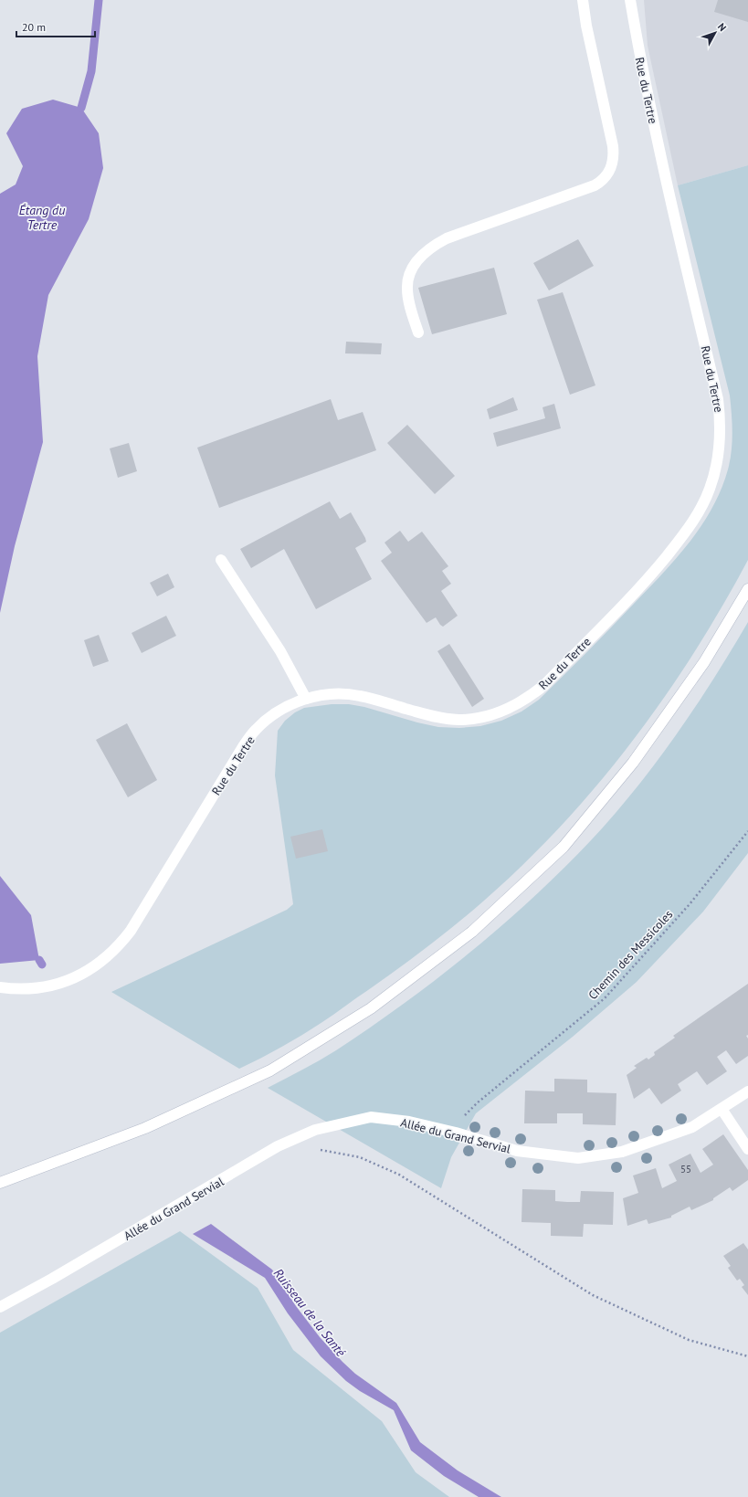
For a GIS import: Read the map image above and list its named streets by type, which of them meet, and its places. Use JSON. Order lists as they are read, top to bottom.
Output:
{
  "streets": {
    "street": ["Rue du Tertre", "Allée du Grand Servial"],
    "path": ["Chemin des Messicoles"]
  },
  "water": ["Étang du Tertre", "Ruisseau de la Santé"],
  "house_numbers": ["55"],
  "scale_bar": "20 m",
  "north": "top right"
}
